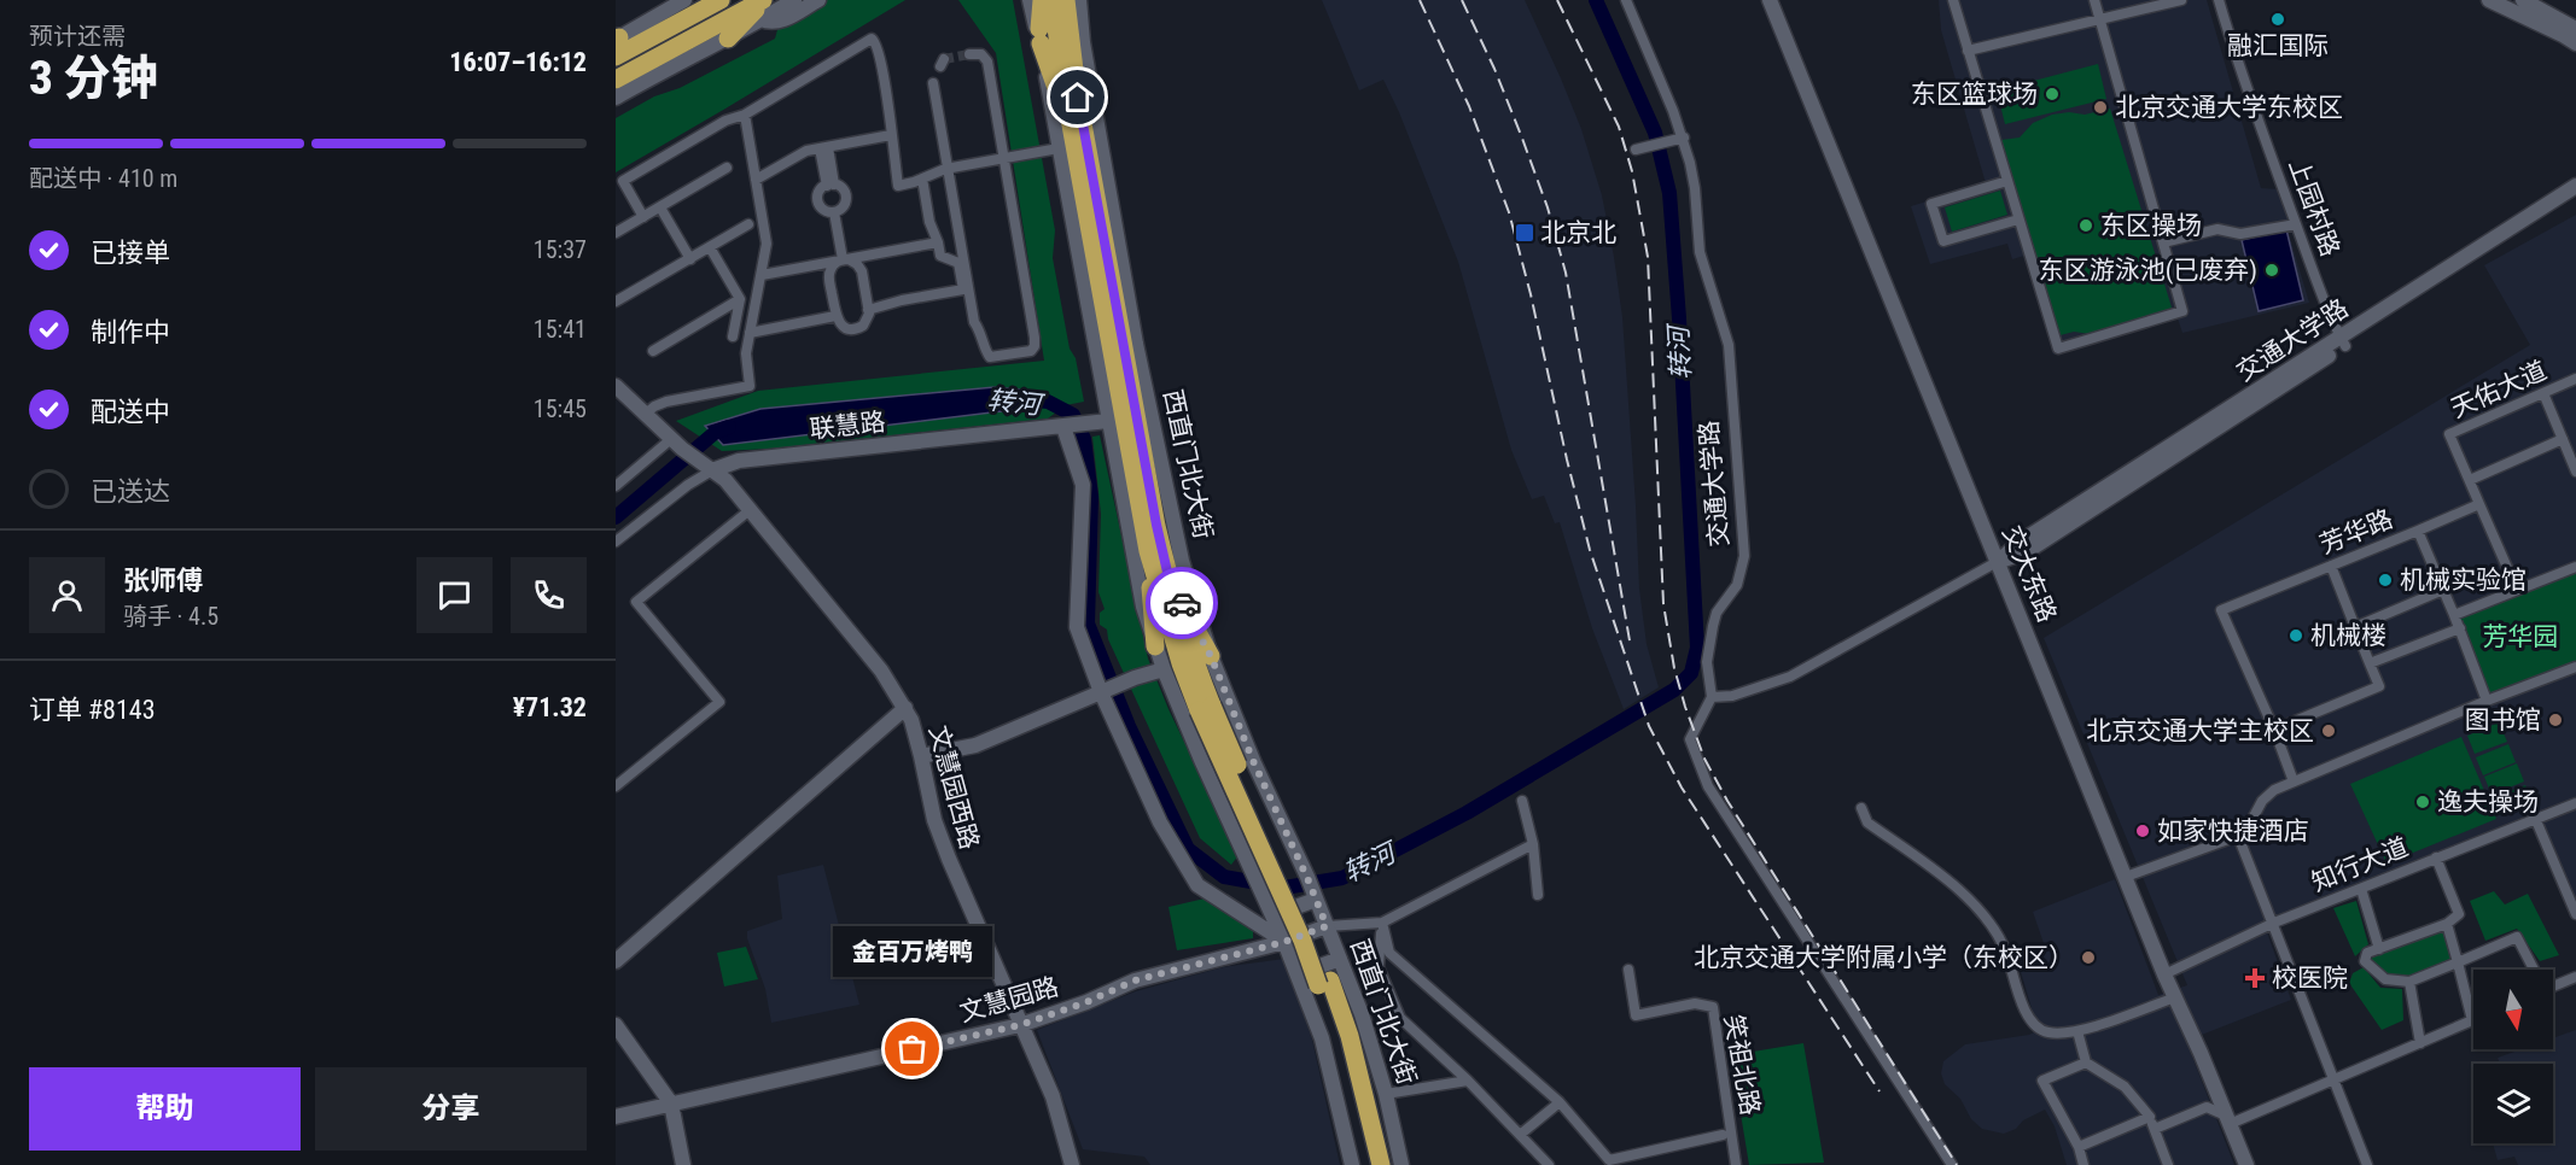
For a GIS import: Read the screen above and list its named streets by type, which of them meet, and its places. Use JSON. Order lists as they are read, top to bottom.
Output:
{
  "streets": {
    "highway": ["西直门北大街"],
    "street": [
      "上园村路",
      "交通大学路",
      "天佑大道",
      "联慧路",
      "芳华路",
      "交大东路",
      "文慧园西路",
      "知行大道",
      "文慧园路",
      "笑祖北路"
    ]
  },
  "crossings": [
    ["上园村路", "交通大学路"],
    ["交通大学路", "交大东路"],
    ["联慧路", "文慧园西路"],
    ["西直门北大街", "文慧园路"],
    ["交大东路", "知行大道"],
    ["文慧园西路", "文慧园路"]
  ],
  "water": ["转河"],
  "parks": ["芳华园"],
  "places": {
    "other": [
      "融汇国际",
      "东区篮球场",
      "北京交通大学东校区",
      "东区操场",
      "东区游泳池(已废弃)",
      "机械实验馆",
      "机械楼",
      "图书馆",
      "北京交通大学主校区",
      "逸夫操场",
      "如家快捷酒店",
      "北京交通大学附属小学（东校区）",
      "金百万烤鸭"
    ],
    "transit": ["北京北"],
    "health": ["校医院"]
  },
  "north": "bottom",
  "page": {
    "heading": ["3 分钟", "预计还需", "16:07–16:12"],
    "panel": [
      "张师傅",
      "骑手 · 4.5",
      "订单 #8143",
      "¥71.32"
    ],
    "bar": "配送中 · 410 m",
    "list": [
      ["已接单", "15:37"],
      ["制作中", "15:41"],
      ["配送中", "15:45"],
      "已送达"
    ],
    "bubble": "金百万烤鸭",
    "buttons": ["帮助", "分享"]
  }
}
